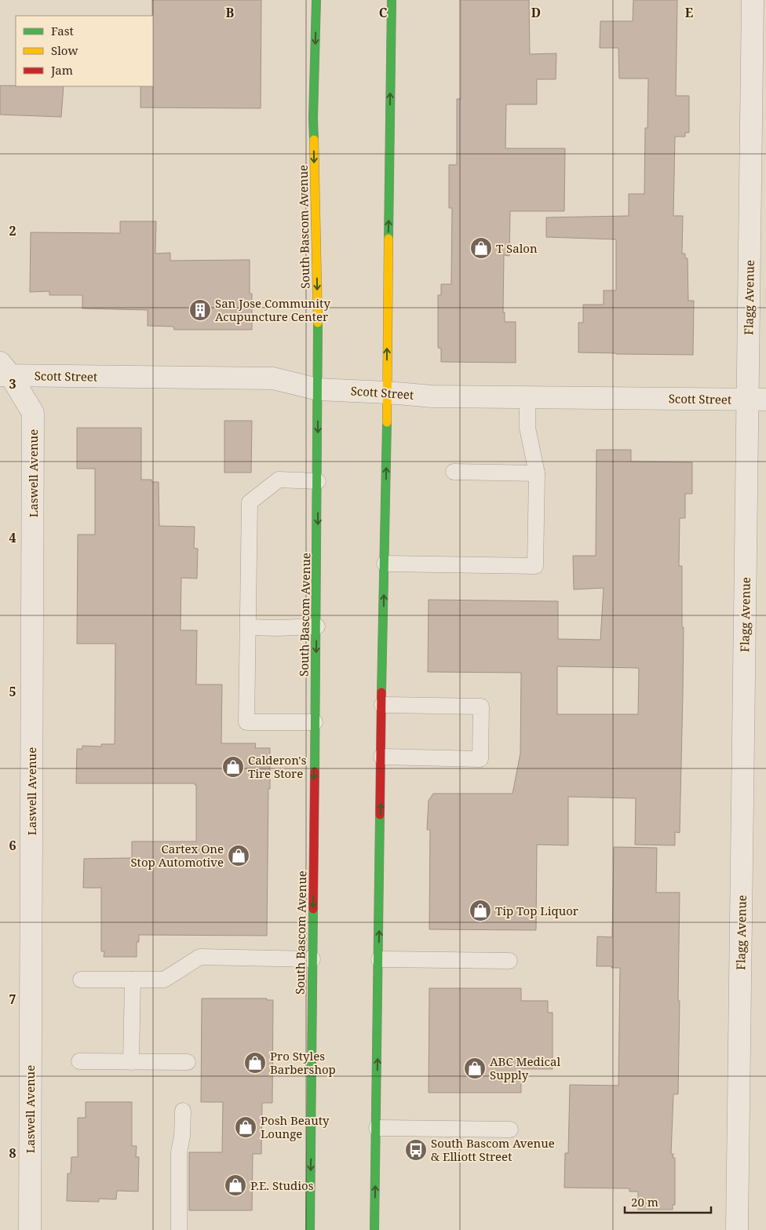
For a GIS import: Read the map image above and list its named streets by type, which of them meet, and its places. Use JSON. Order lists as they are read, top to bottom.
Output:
{
  "streets": {
    "main road": ["South Bascom Avenue"],
    "street": ["Flagg Avenue", "Scott Street", "Laswell Avenue"]
  },
  "crossings": [
    ["South Bascom Avenue", "Scott Street"],
    ["Flagg Avenue", "Scott Street"],
    ["Scott Street", "Laswell Avenue"]
  ],
  "places": {
    "shop": [
      "T Salon",
      "Calderon's Tire Store",
      "Cartex One Stop Automotive",
      "Tip Top Liquor",
      "Pro Styles Barbershop",
      "ABC Medical Supply",
      "Posh Beauty Lounge",
      "P.E. Studios"
    ],
    "building": ["San Jose Community Acupuncture Center"],
    "bus stop": ["South Bascom Avenue & Elliott Street"]
  },
  "legend": ["Fast", "Slow", "Jam"],
  "scale_bar": "20 m",
  "grid": {
    "columns": [
      "B",
      "C",
      "D",
      "E"
    ],
    "rows": [
      "2",
      "3",
      "4",
      "5",
      "6",
      "7",
      "8"
    ]
  }
}
